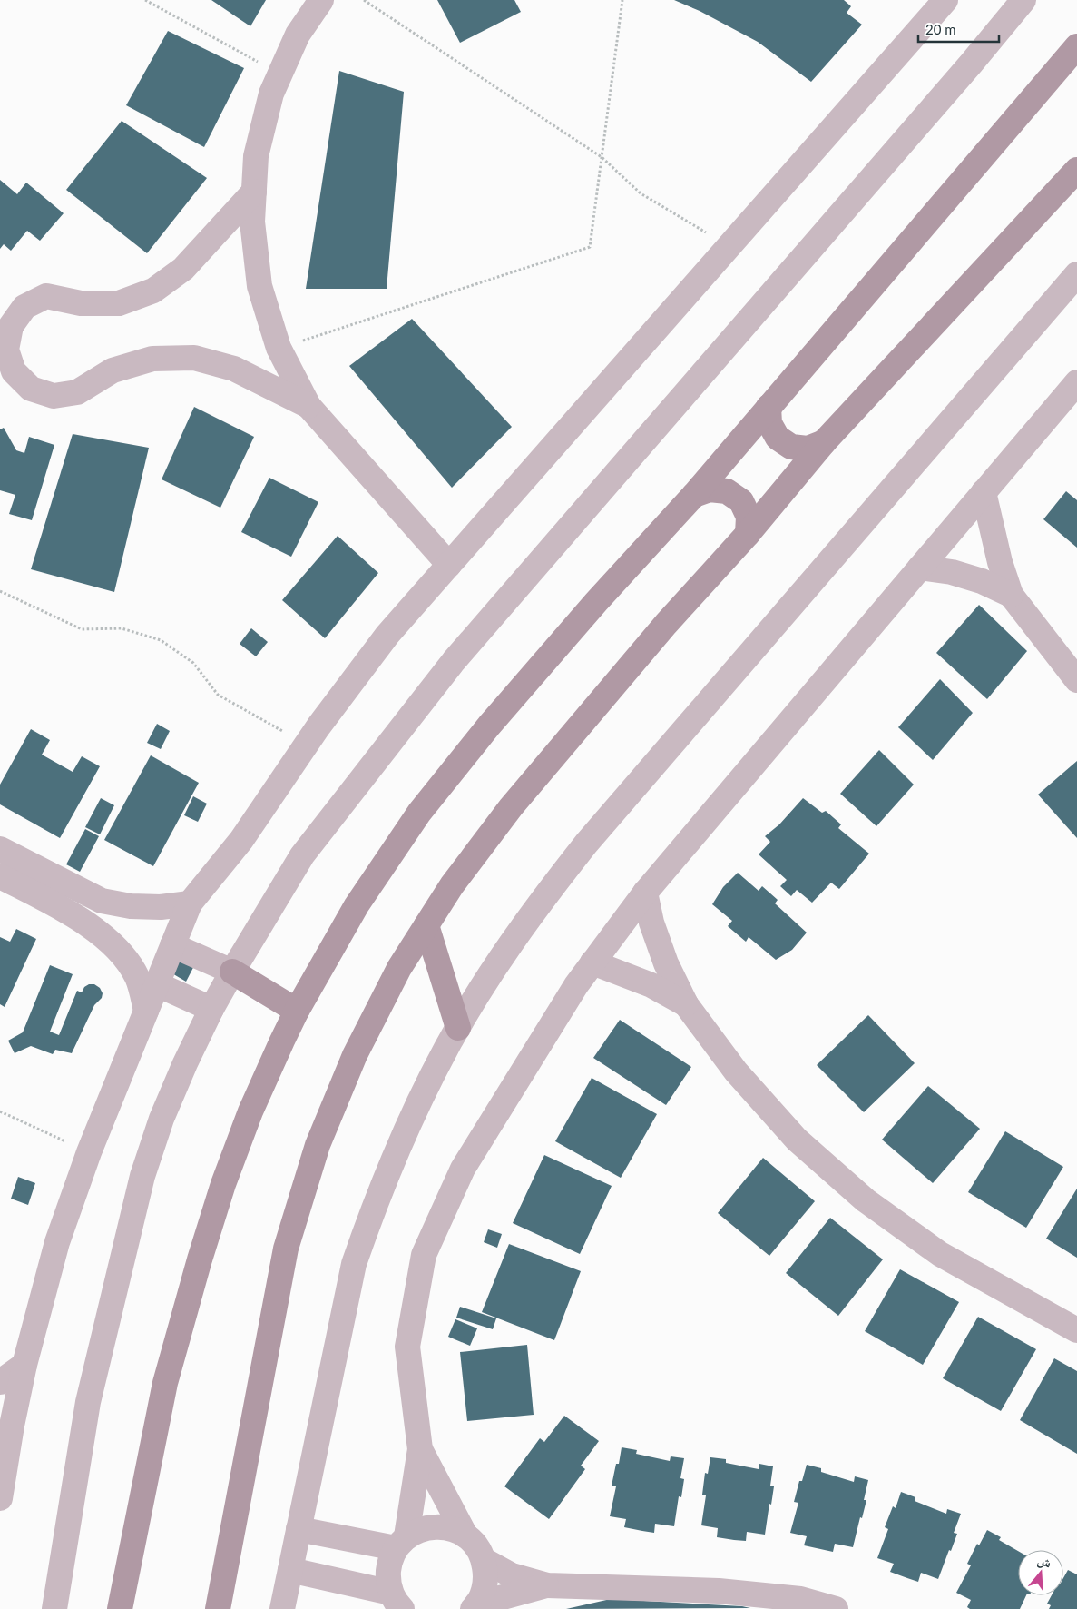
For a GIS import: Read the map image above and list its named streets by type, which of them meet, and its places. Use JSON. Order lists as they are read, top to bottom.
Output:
{
  "scale_bar": "20 m",
  "north": "top"
}
